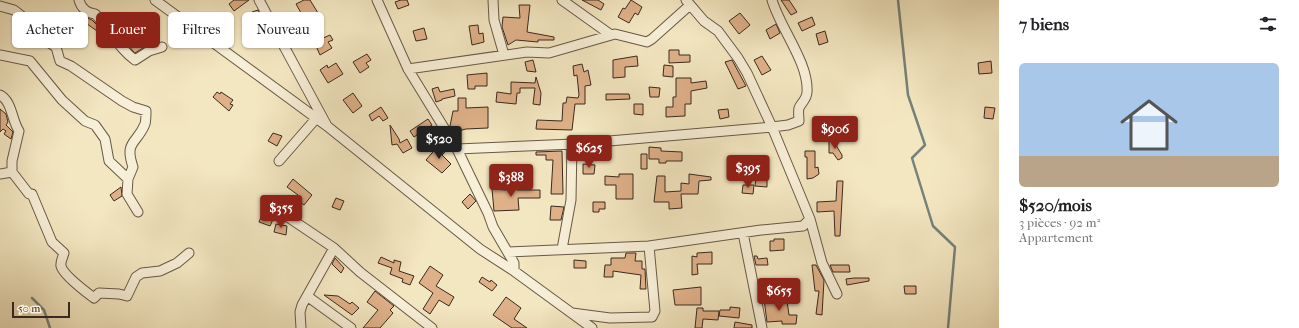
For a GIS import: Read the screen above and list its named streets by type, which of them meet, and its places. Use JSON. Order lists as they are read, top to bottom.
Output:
{
  "scale_bar": "50 m",
  "page": {
    "heading": "7 biens",
    "chip": [
      "Acheter",
      "Louer",
      "Filtres",
      "Nouveau"
    ],
    "list": [
      {
        "name": "$520/mois",
        "note": "3 pièces · 92 m² · Appartement"
      }
    ],
    "price": [
      "$906",
      "$520",
      "$625",
      "$395",
      "$388",
      "$355",
      "$655"
    ],
    "scale": "50 m"
  }
}
